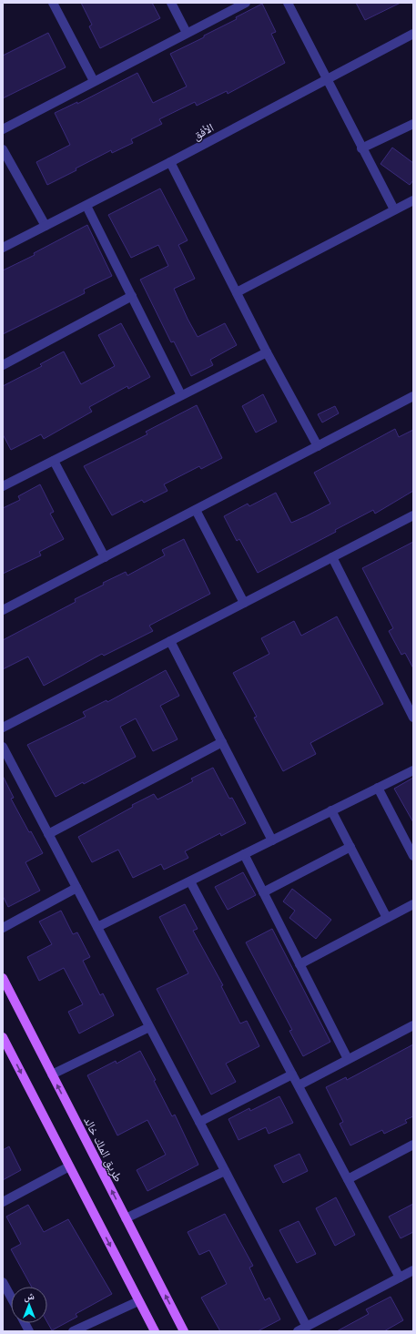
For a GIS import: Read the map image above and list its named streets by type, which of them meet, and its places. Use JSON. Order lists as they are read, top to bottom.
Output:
{
  "streets": {
    "main road": ["طريق الملك خالد"],
    "street": ["الأفق"]
  },
  "north": "top"
}
